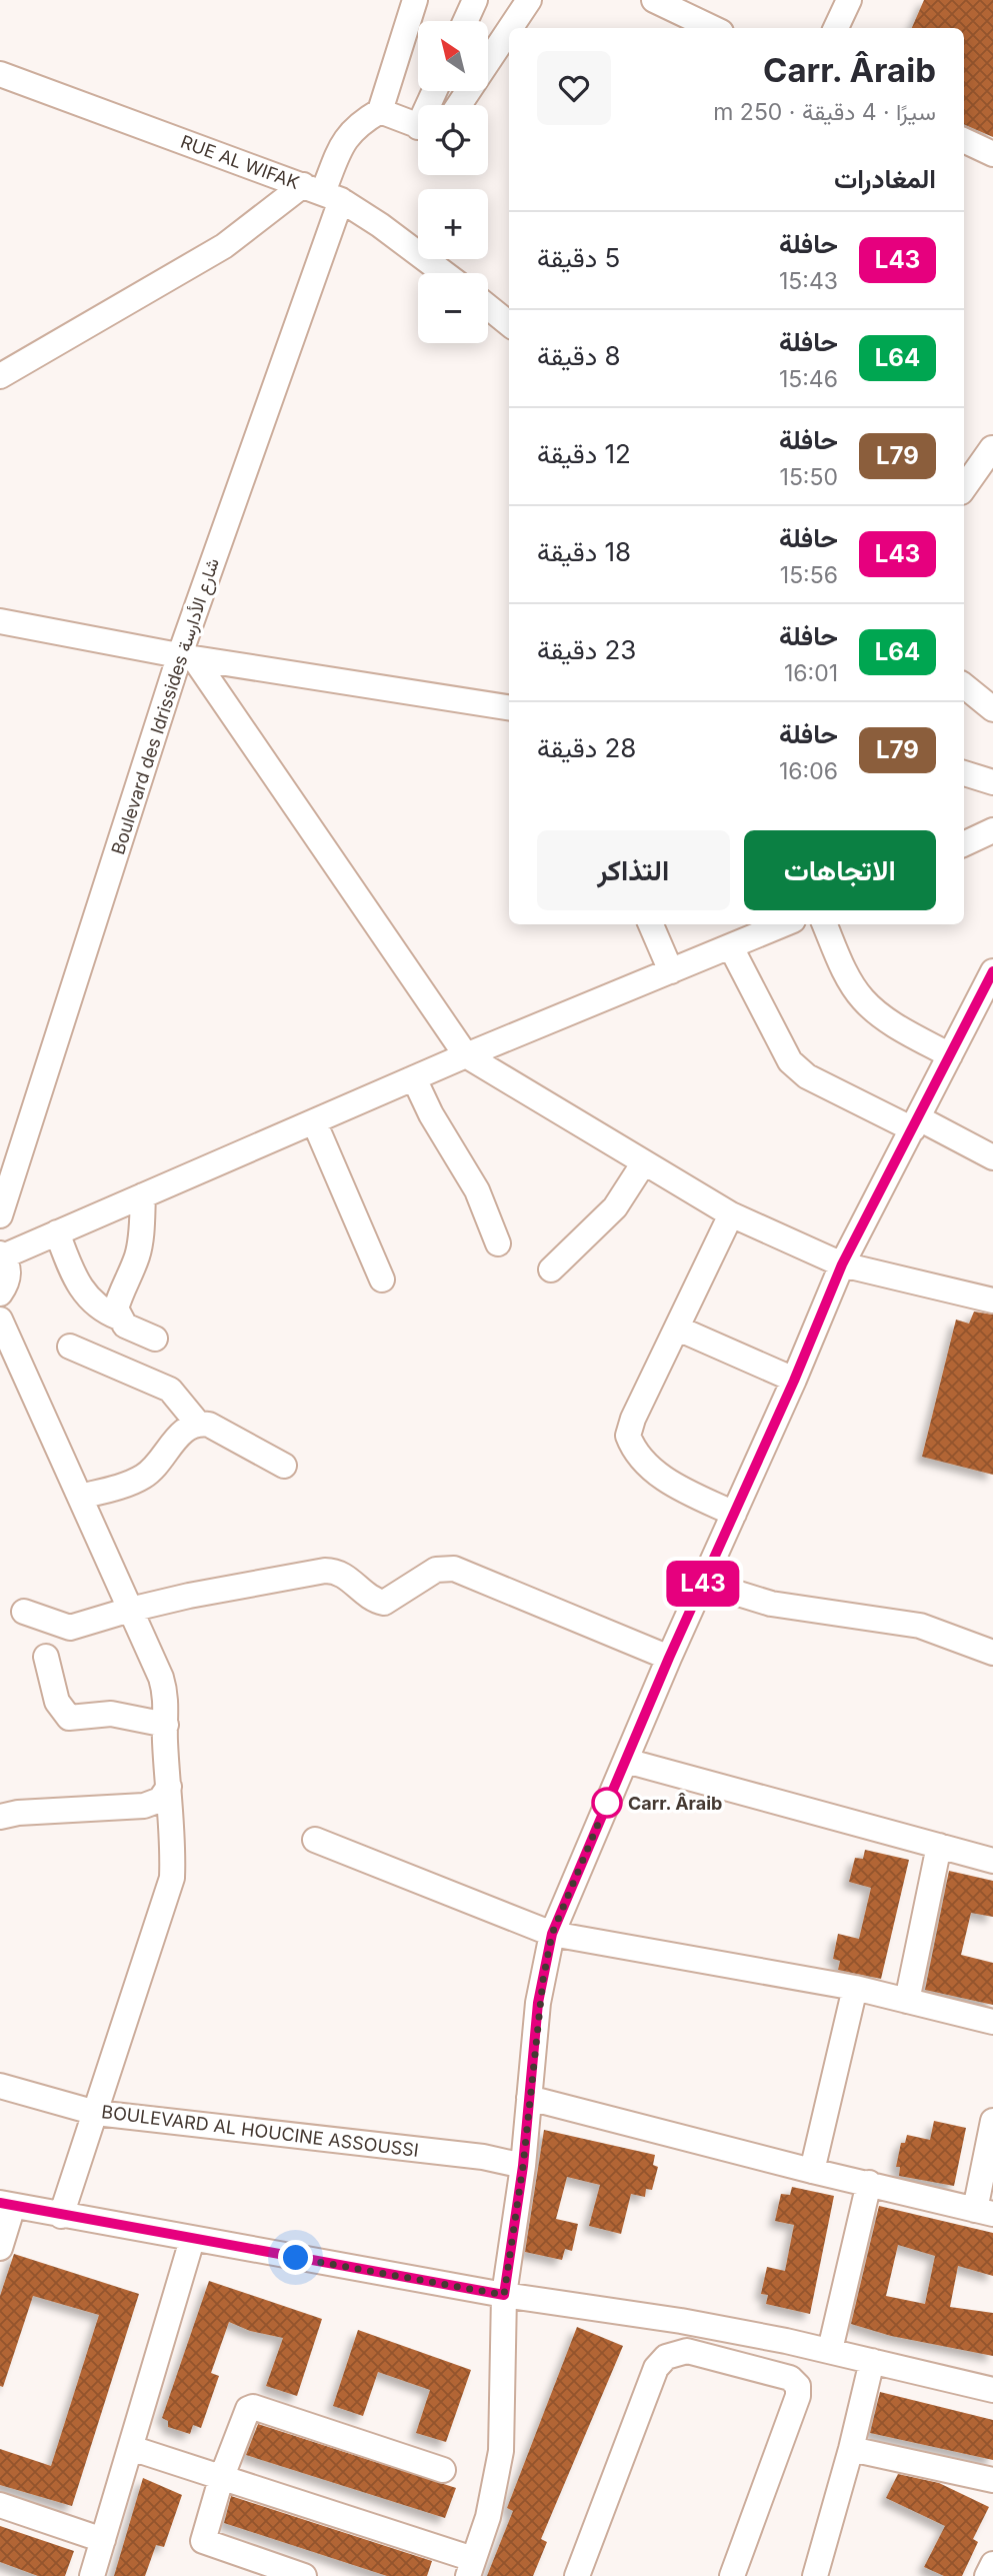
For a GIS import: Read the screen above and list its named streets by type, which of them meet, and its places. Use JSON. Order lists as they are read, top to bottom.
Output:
{
  "streets": {
    "street": ["RUE AL WIFAK", "Boulevard des Idrissides شارع الأدارسة", "BOULEVARD AL HOUCINE ASSOUSSI"]
  },
  "crossings": [
    ["RUE AL WIFAK", "Boulevard des Idrissides شارع الأدارسة"]
  ],
  "places": ["Carr. Âraib"],
  "lines": ["bus line L43"],
  "north": "top left",
  "page": {
    "on_map": "L43",
    "map_buttons": ["+", "−"],
    "heading": [
      ["Carr. Âraib", "سيرًا · 4 دقيقة · 250 m"],
      "المغادرات"
    ],
    "list": [
      {
        "mark": "L43",
        "name": "حافلة",
        "note": "15:43",
        "value": "5 دقيقة"
      },
      {
        "mark": "L64",
        "name": "حافلة",
        "note": "15:46",
        "value": "8 دقيقة"
      },
      {
        "mark": "L79",
        "name": "حافلة",
        "note": "15:50",
        "value": "12 دقيقة"
      },
      {
        "mark": "L43",
        "name": "حافلة",
        "note": "15:56",
        "value": "18 دقيقة"
      },
      {
        "mark": "L64",
        "name": "حافلة",
        "note": "16:01",
        "value": "23 دقيقة"
      },
      {
        "mark": "L79",
        "name": "حافلة",
        "note": "16:06",
        "value": "28 دقيقة"
      }
    ],
    "buttons": ["الاتجاهات", "التذاكر"]
  }
}
